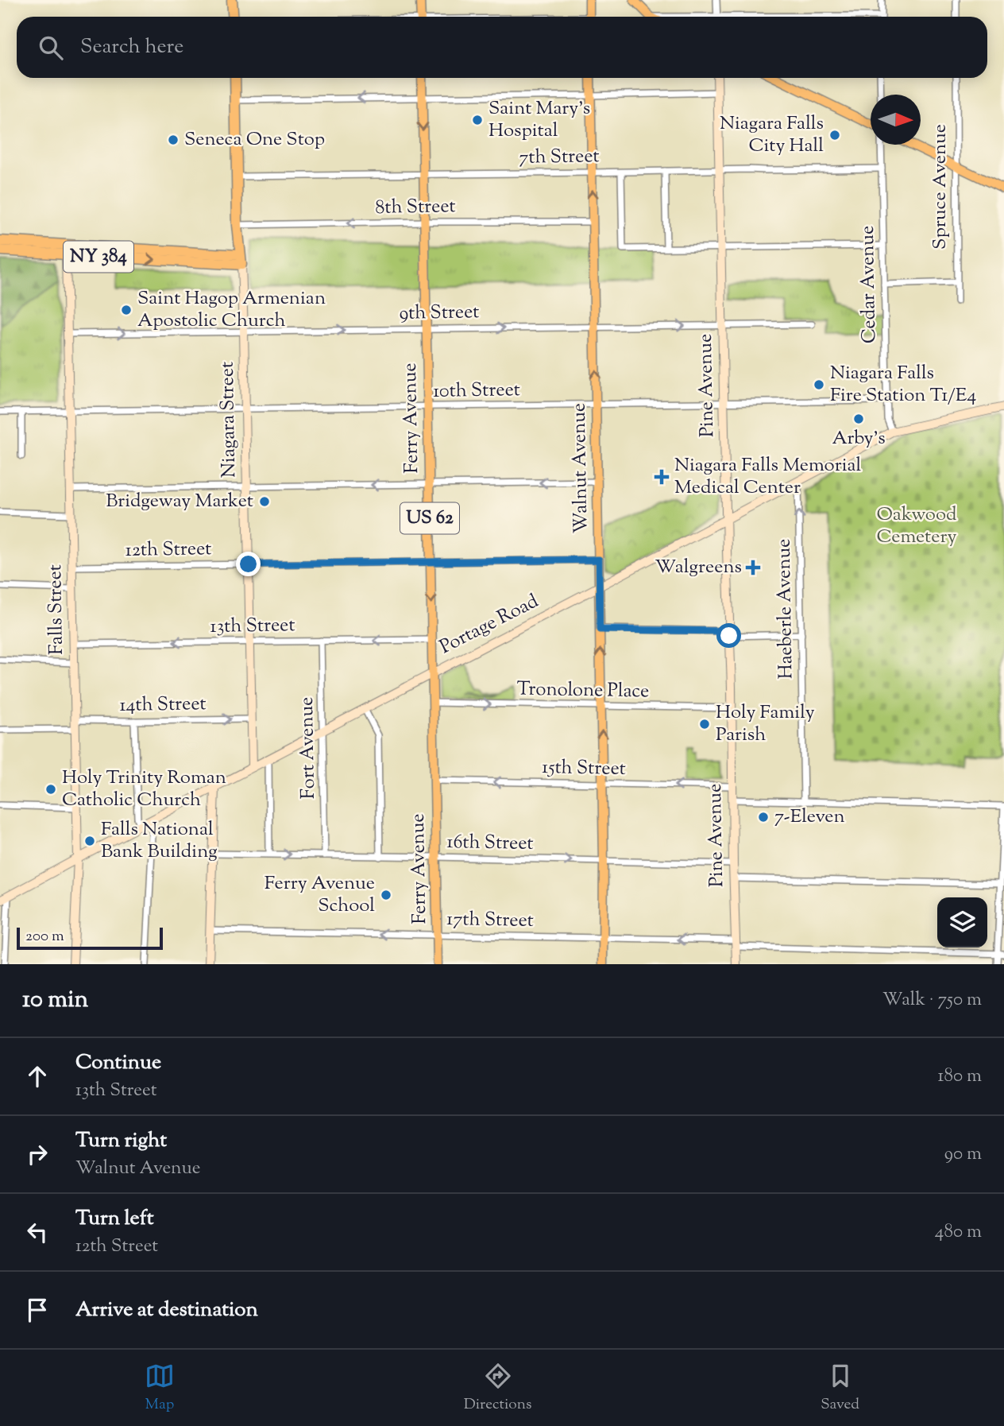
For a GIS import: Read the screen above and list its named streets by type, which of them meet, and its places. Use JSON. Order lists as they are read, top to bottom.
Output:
{
  "streets": {
    "highway": ["NY 384", "Niagara Street"],
    "main road": ["Ferry Avenue", "Walnut Avenue", "US 62"],
    "street": [
      "7th Street",
      "Spruce Avenue",
      "8th Street",
      "Cedar Avenue",
      "9th Street",
      "Pine Avenue",
      "10th Street",
      "12th Street",
      "Haeberle Avenue",
      "Falls Street",
      "Portage Road",
      "13th Street",
      "Tronolone Place",
      "14th Street",
      "Fort Avenue",
      "15th Street",
      "16th Street",
      "17th Street"
    ]
  },
  "crossings": [
    ["7th Street", "Cedar Avenue"],
    ["7th Street", "Pine Avenue"],
    ["7th Street", "Ferry Avenue"],
    ["7th Street", "Niagara Street"],
    ["7th Street", "Walnut Avenue"],
    ["8th Street", "Ferry Avenue"],
    ["8th Street", "Niagara Street"],
    ["8th Street", "Walnut Avenue"],
    ["NY 384", "Niagara Street"],
    ["NY 384", "Falls Street"],
    ["Cedar Avenue", "10th Street"],
    ["Cedar Avenue", "Portage Road"],
    ["9th Street", "Pine Avenue"],
    ["9th Street", "Ferry Avenue"],
    ["9th Street", "Niagara Street"],
    ["9th Street", "Walnut Avenue"],
    ["9th Street", "Falls Street"],
    ["Pine Avenue", "10th Street"],
    ["Pine Avenue", "Portage Road"],
    ["Pine Avenue", "Tronolone Place"],
    ["Pine Avenue", "15th Street"],
    ["Pine Avenue", "16th Street"],
    ["Pine Avenue", "17th Street"],
    ["10th Street", "Ferry Avenue"],
    ["10th Street", "Niagara Street"],
    ["10th Street", "Walnut Avenue"],
    ["10th Street", "Falls Street"],
    ["Ferry Avenue", "12th Street"],
    ["Ferry Avenue", "Portage Road"],
    ["Ferry Avenue", "13th Street"],
    ["Ferry Avenue", "Tronolone Place"],
    ["Ferry Avenue", "15th Street"],
    ["Ferry Avenue", "16th Street"],
    ["Ferry Avenue", "17th Street"],
    ["Niagara Street", "12th Street"],
    ["Niagara Street", "Portage Road"],
    ["Niagara Street", "13th Street"],
    ["Niagara Street", "14th Street"],
    ["Walnut Avenue", "12th Street"],
    ["Walnut Avenue", "Portage Road"],
    ["Walnut Avenue", "Tronolone Place"],
    ["Walnut Avenue", "15th Street"],
    ["Walnut Avenue", "16th Street"],
    ["Walnut Avenue", "17th Street"],
    ["12th Street", "Falls Street"],
    ["Haeberle Avenue", "Portage Road"],
    ["Falls Street", "Portage Road"],
    ["Falls Street", "13th Street"],
    ["Falls Street", "14th Street"],
    ["Portage Road", "Fort Avenue"],
    ["13th Street", "Fort Avenue"],
    ["Fort Avenue", "16th Street"]
  ],
  "one_way": [
    "8th Street",
    "9th Street",
    "Haeberle Avenue",
    "13th Street",
    "Tronolone Place",
    "14th Street",
    "15th Street",
    "16th Street",
    "17th Street"
  ],
  "parks": ["Oakwood Cemetery"],
  "places": {
    "other": [
      "Saint Mary's Hospital",
      "Niagara Falls City Hall",
      "Seneca One Stop",
      "Saint Hagop Armenian Apostolic Church",
      "Niagara Falls Fire Station T1/E4",
      "Arby's",
      "Bridgeway Market",
      "Holy Family Parish",
      "Holy Trinity Roman Catholic Church",
      "7-Eleven",
      "Falls National Bank Building",
      "Ferry Avenue School"
    ],
    "health": ["Niagara Falls Memorial Medical Center", "Walgreens"]
  },
  "scale_bar": "200 m",
  "north": "right",
  "page": {
    "search": "Search here",
    "scale": "200 m",
    "heading": ["10 min", "Walk · 750 m"],
    "list": [
      ["Continue", "13th Street", "180 m"],
      ["Turn right", "Walnut Avenue", "90 m"],
      ["Turn left", "12th Street", "480 m"],
      "Arrive at destination"
    ],
    "nav": ["Map", "Directions", "Saved"]
  }
}
